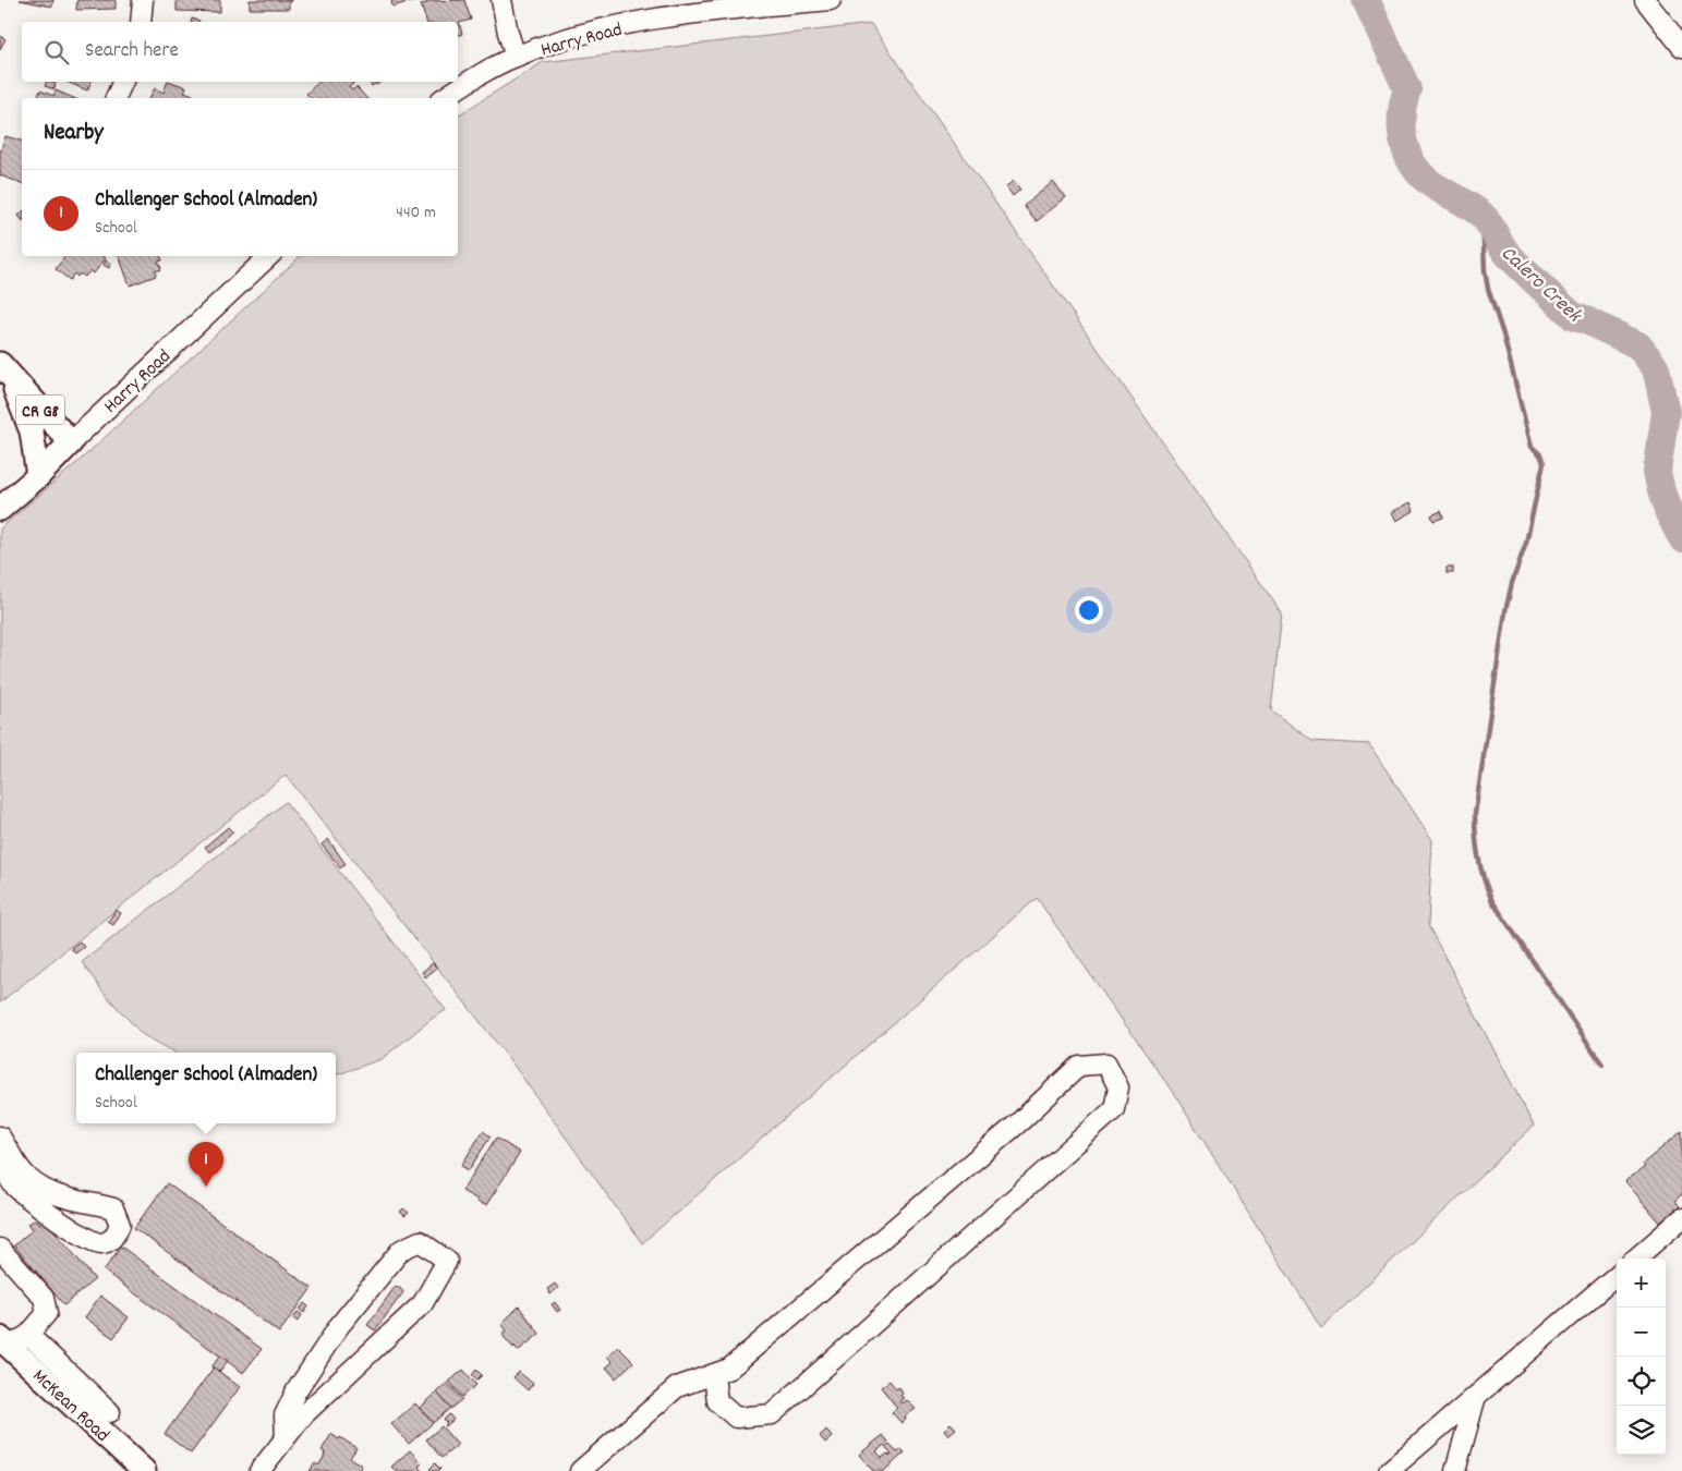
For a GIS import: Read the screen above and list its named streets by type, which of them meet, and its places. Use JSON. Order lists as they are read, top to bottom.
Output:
{
  "streets": {
    "main road": ["Harry Road", "CR G8", "McKean Road"]
  },
  "crossings": [
    ["Harry Road", "CR G8"]
  ],
  "water": ["Calero Creek"],
  "page": {
    "search": "Search here",
    "heading": "Nearby",
    "list": [
      {
        "mark": "1",
        "name": "Challenger School (Almaden)",
        "note": "School",
        "value": "440 m"
      }
    ],
    "popup": ["Challenger School (Almaden)", "School"],
    "pins": "1",
    "map_buttons": ["+", "−"]
  }
}
